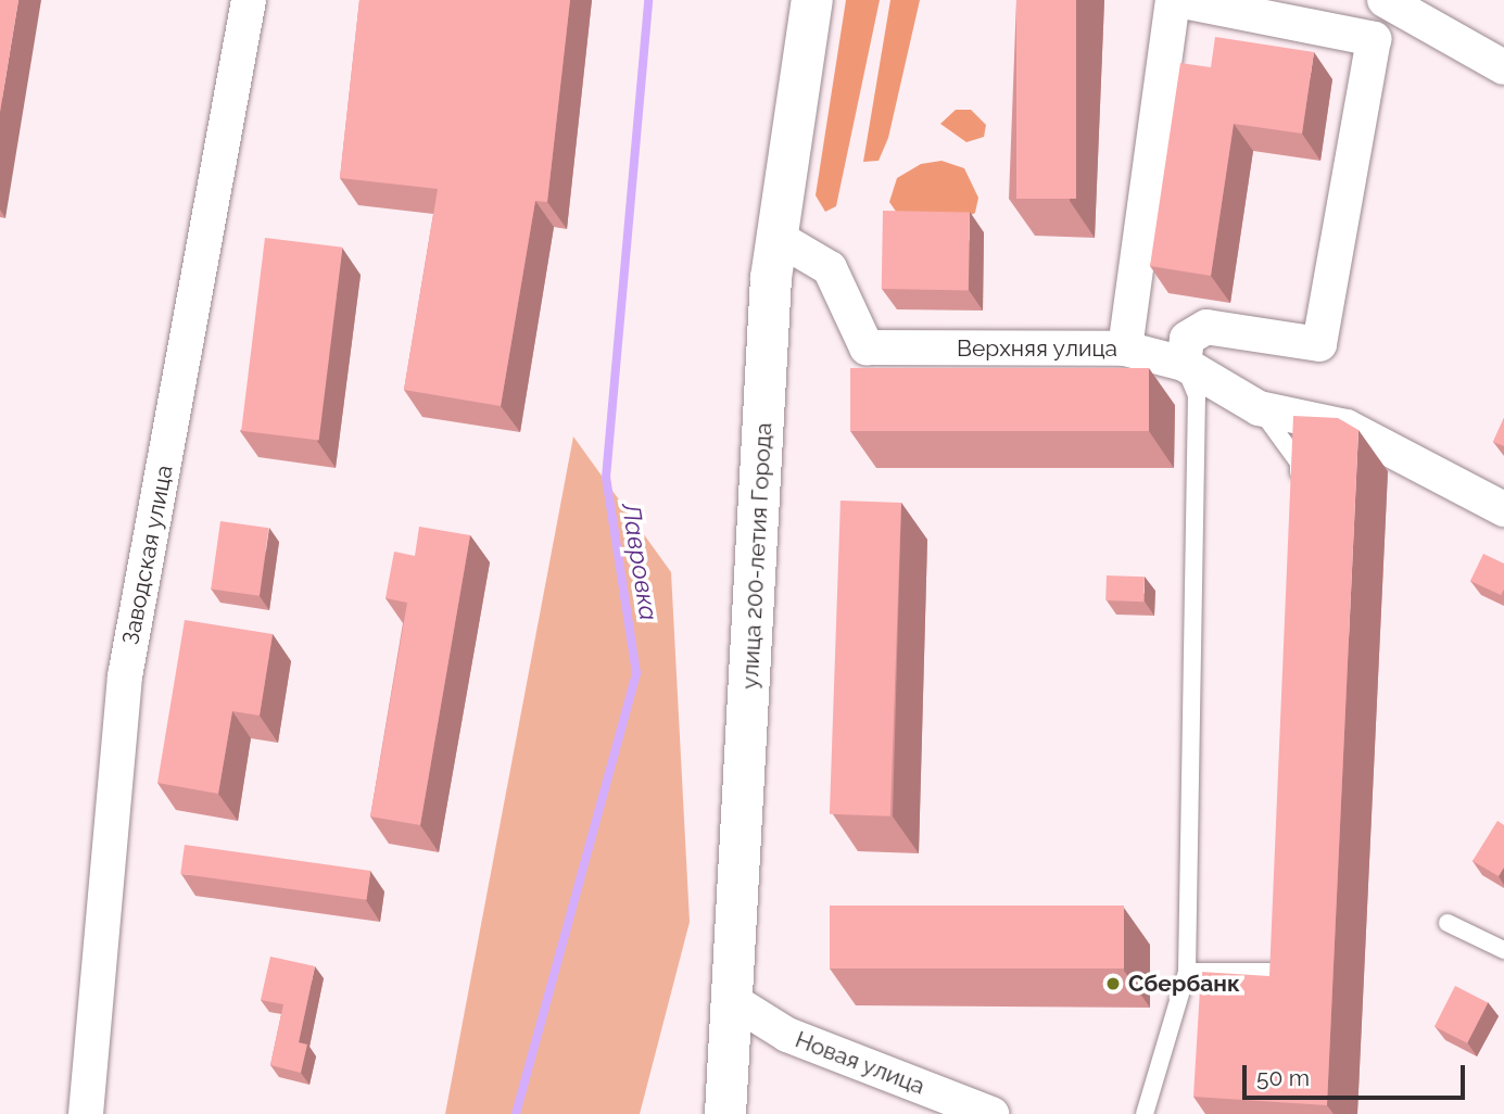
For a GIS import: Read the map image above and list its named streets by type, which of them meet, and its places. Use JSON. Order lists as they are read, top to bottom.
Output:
{
  "streets": {
    "street": [
      "Верхняя улица",
      "Заводская улица",
      "улица 200-летия Города",
      "Новая улица"
    ]
  },
  "crossings": [
    ["Верхняя улица", "улица 200-летия Города"],
    ["улица 200-летия Города", "Новая улица"]
  ],
  "water": ["Лавровка"],
  "places": ["Сбербанк"],
  "scale_bar": "50 m"
}
